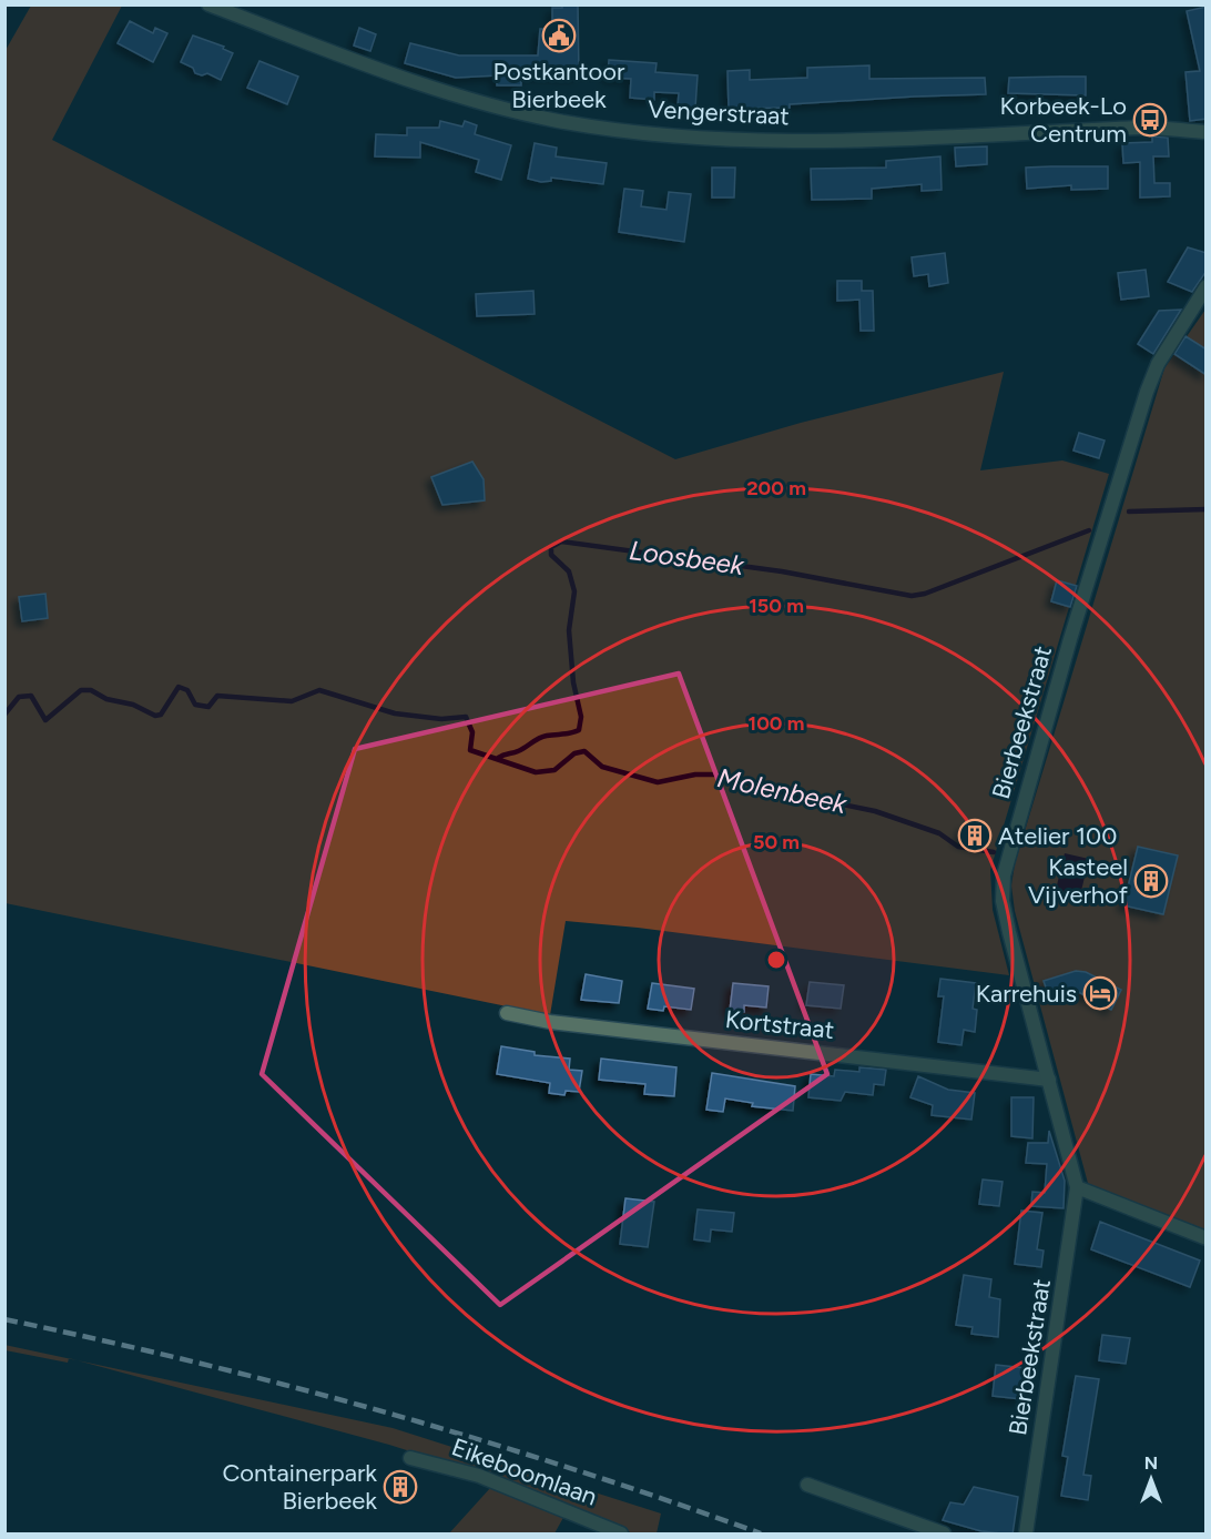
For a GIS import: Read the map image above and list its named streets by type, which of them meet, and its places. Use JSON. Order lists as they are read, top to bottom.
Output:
{
  "streets": {
    "street": [
      "Vengerstraat",
      "Bierbeekstraat",
      "Kortstraat",
      "Eikeboomlaan"
    ]
  },
  "crossings": [
    ["Bierbeekstraat", "Kortstraat"]
  ],
  "water": ["Loosbeek", "Molenbeek"],
  "places": {
    "public building": ["Postkantoor Bierbeek"],
    "bus stop": ["Korbeek-Lo Centrum"],
    "building": ["Atelier 100", "Kasteel Vijverhof", "Containerpark Bierbeek"],
    "hotel": ["Karrehuis"]
  },
  "north": "top",
  "rings": [
    "200 m",
    "150 m",
    "100 m",
    "50 m"
  ]
}
